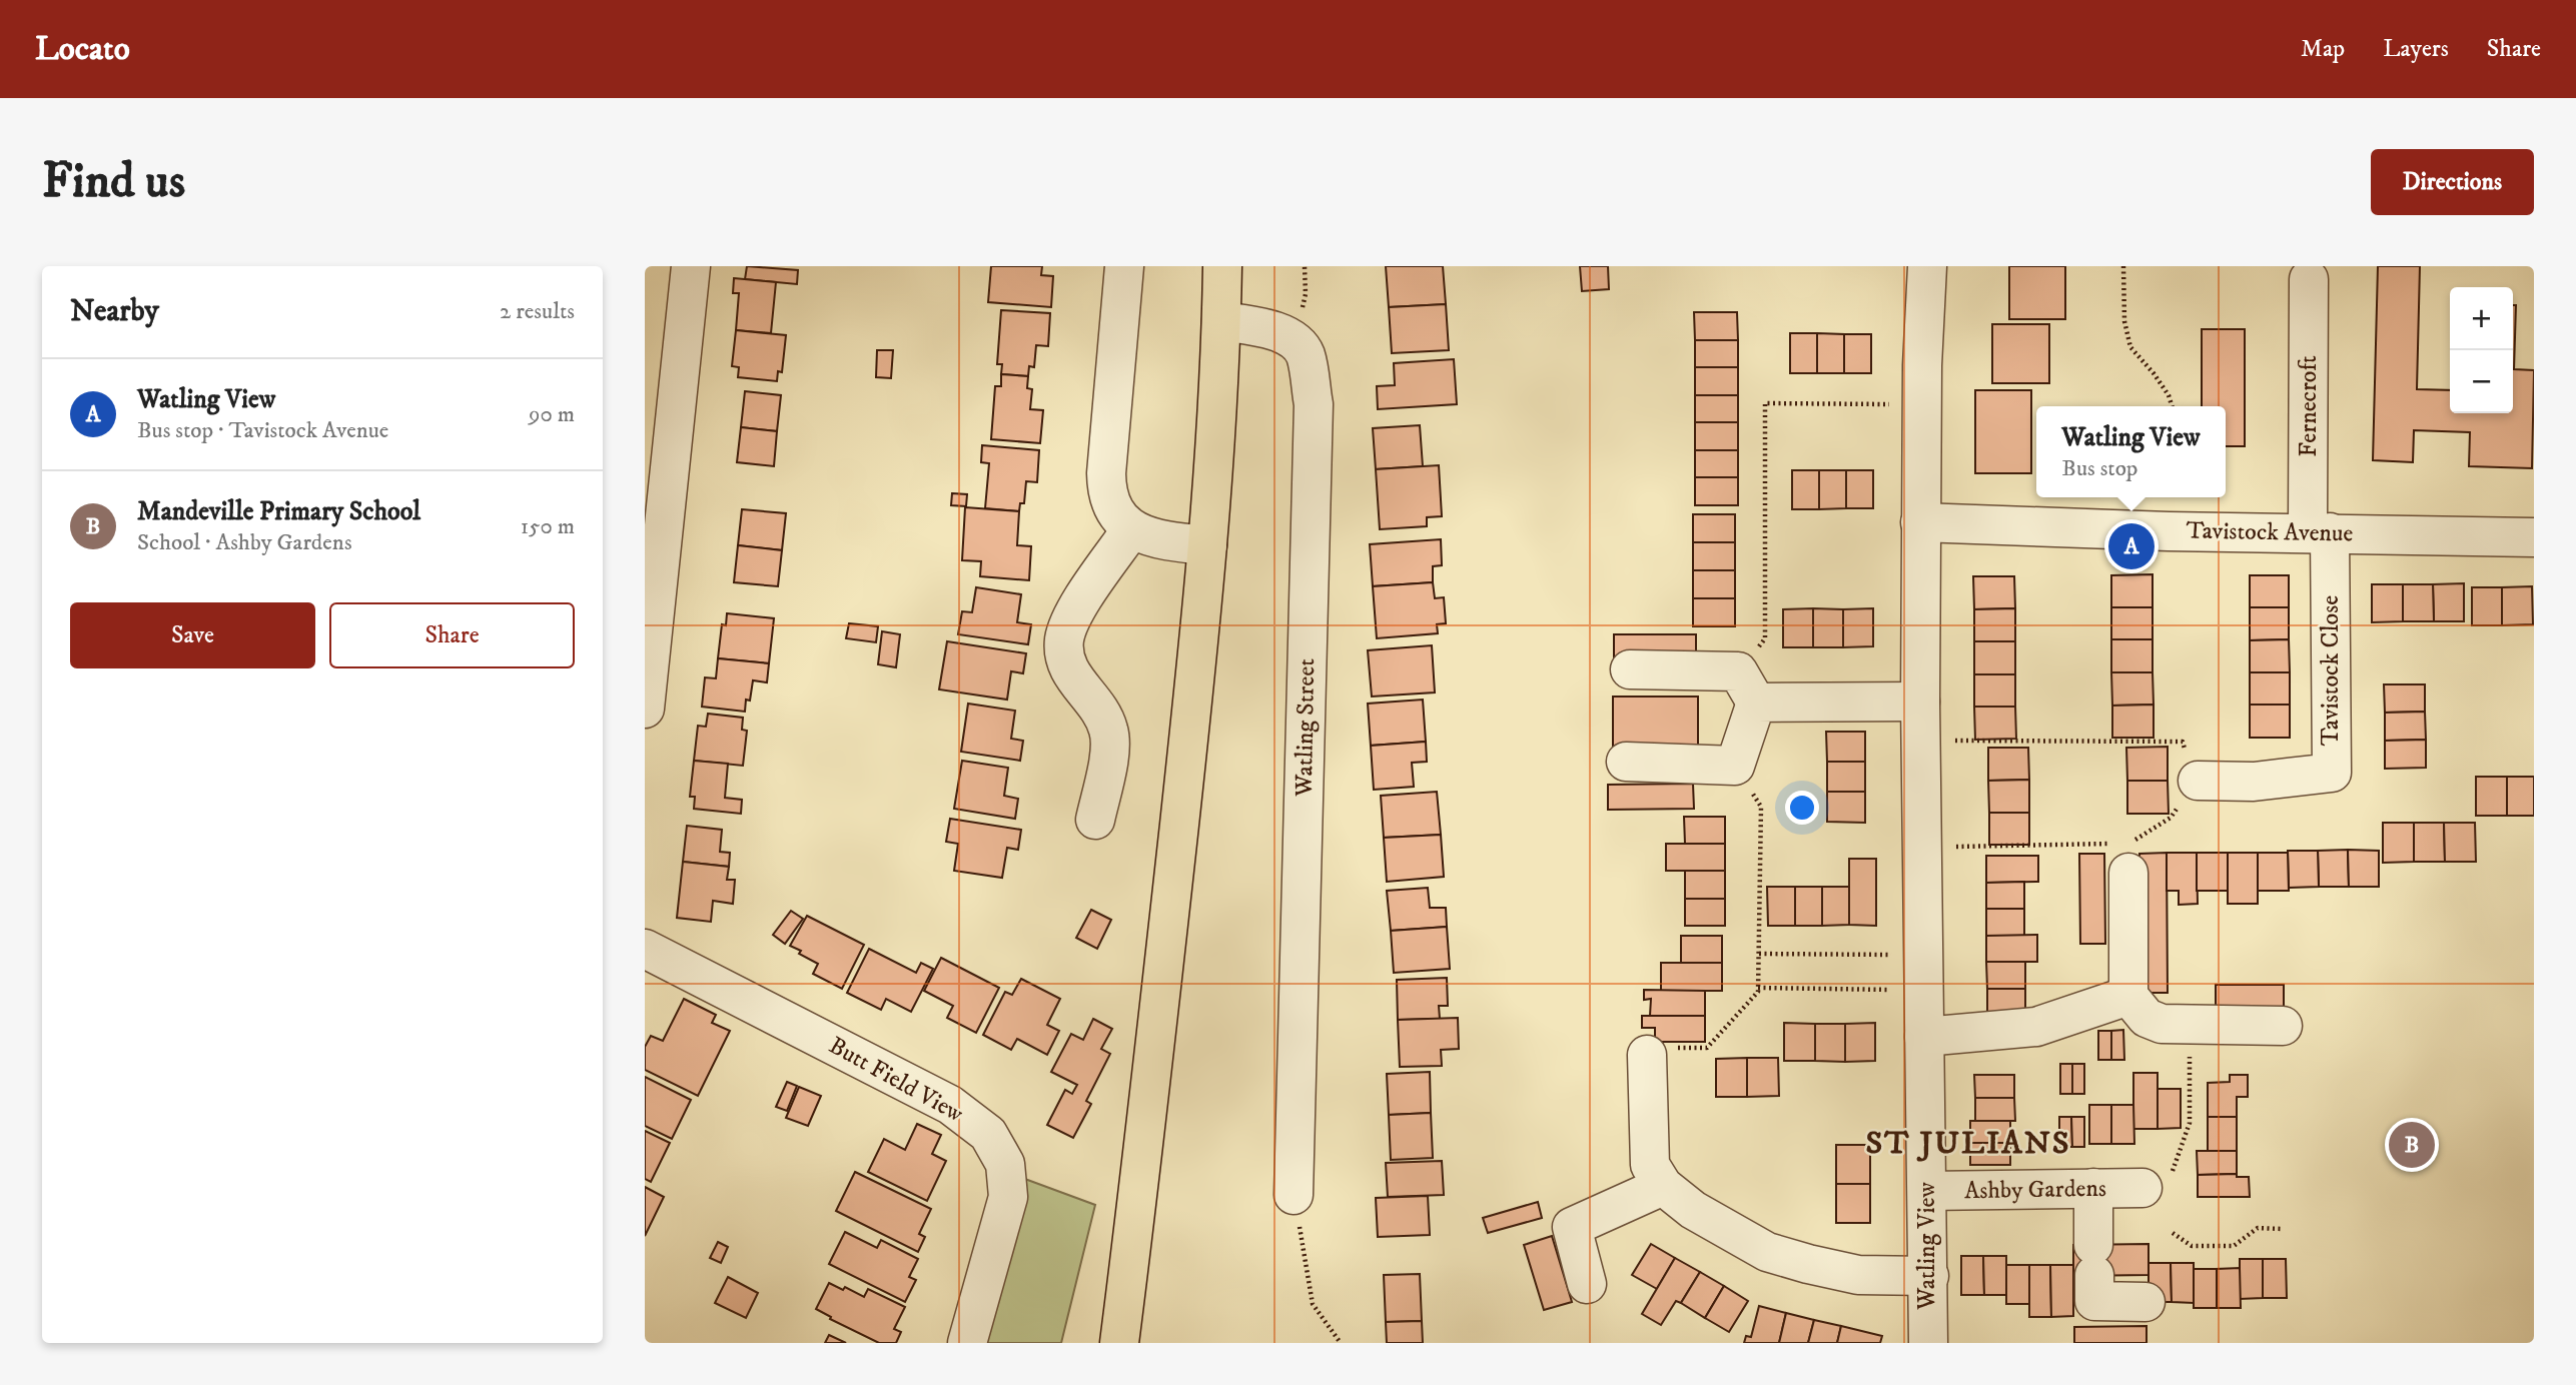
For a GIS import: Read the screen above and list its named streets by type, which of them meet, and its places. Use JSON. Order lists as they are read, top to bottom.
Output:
{
  "streets": {
    "street": [
      "Fernecroft",
      "Tavistock Avenue",
      "Tavistock Close",
      "Watling Street",
      "Butt Field View",
      "Ashby Gardens",
      "Watling View"
    ]
  },
  "crossings": [
    ["Fernecroft", "Tavistock Avenue"],
    ["Fernecroft", "Tavistock Close"],
    ["Tavistock Avenue", "Tavistock Close"],
    ["Tavistock Avenue", "Watling View"],
    ["Ashby Gardens", "Watling View"]
  ],
  "districts": ["ST JULIANS"],
  "page": {
    "header": "Locato",
    "nav": ["Map", "Layers", "Share"],
    "buttons": [
      "Directions",
      ["Save", "Share"]
    ],
    "title": "Find us",
    "heading": ["Nearby", "2 results"],
    "map_buttons": ["+", "−"],
    "list": [
      {
        "mark": "A",
        "name": "Watling View",
        "note": "Bus stop · Tavistock Avenue",
        "value": "90 m"
      },
      {
        "mark": "B",
        "name": "Mandeville Primary School",
        "note": "School · Ashby Gardens",
        "value": "150 m"
      }
    ],
    "popup": ["Watling View", "Bus stop"],
    "pins": ["A", "B"]
  }
}
